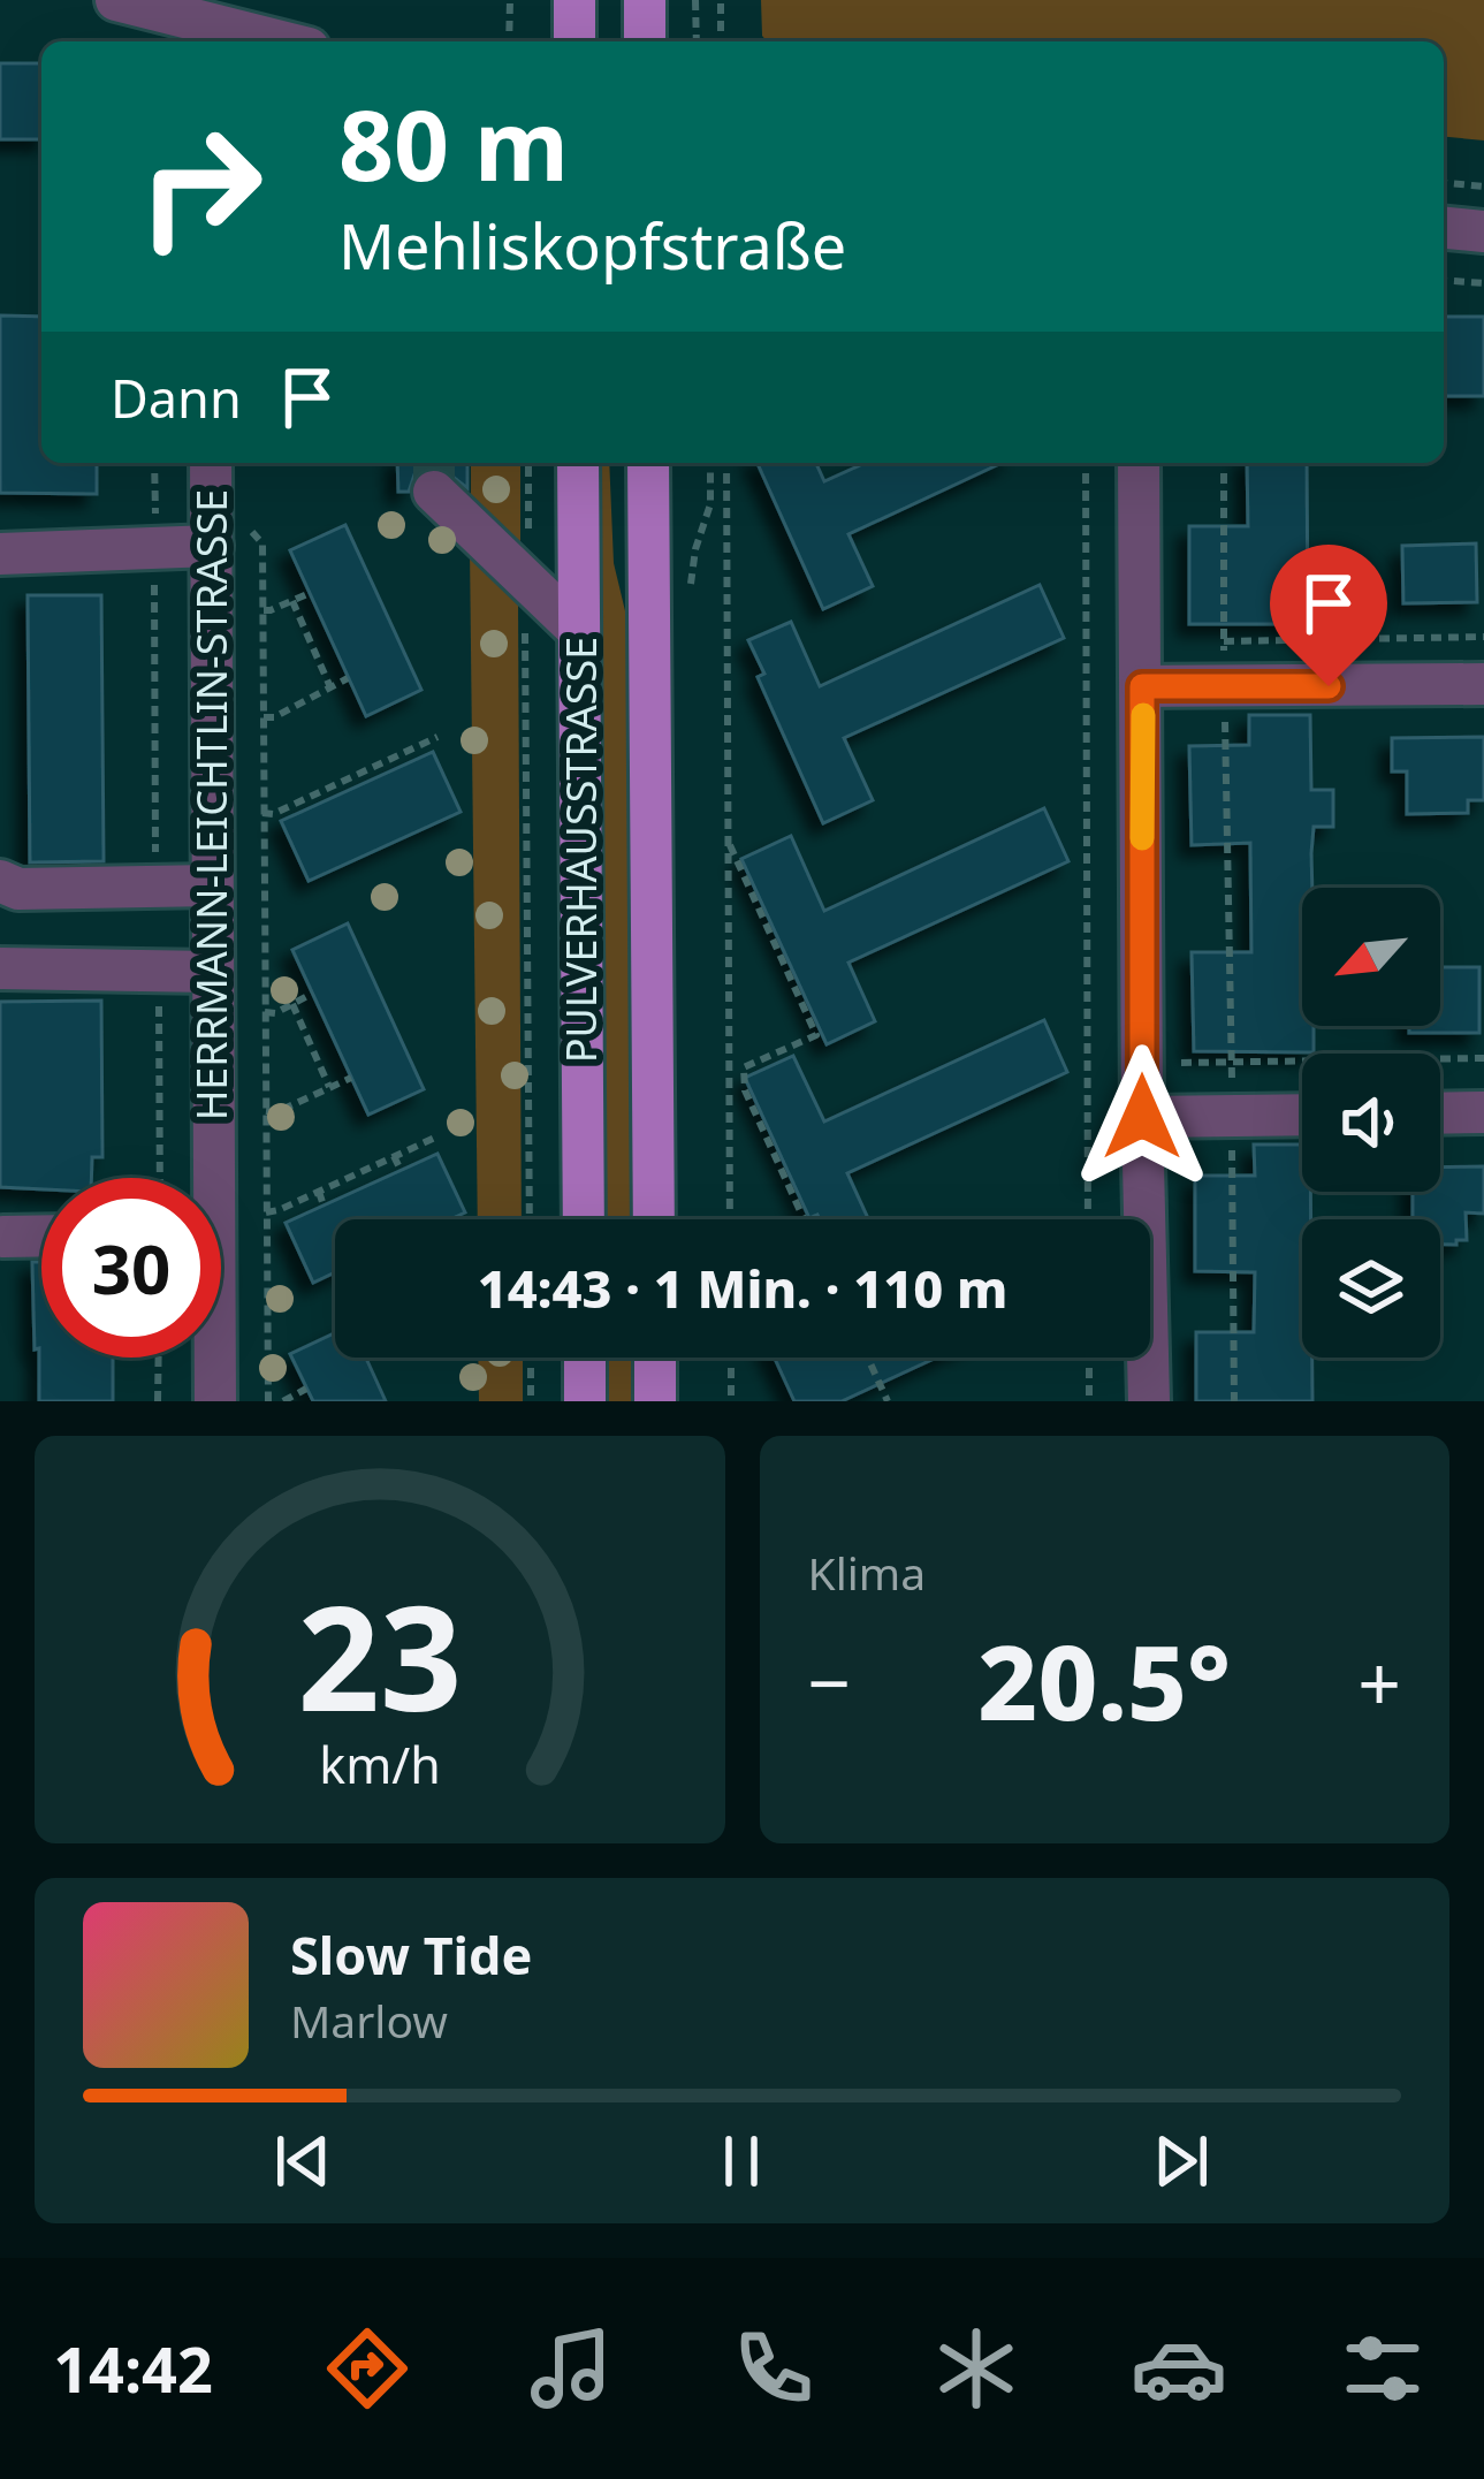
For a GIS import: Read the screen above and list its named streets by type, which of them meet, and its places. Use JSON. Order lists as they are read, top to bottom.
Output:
{
  "streets": {
    "main road": ["PULVERHAUSSTRASSE"],
    "street": ["HERRMANN-LEICHTLIN-STRASSE"]
  },
  "north": "bottom left",
  "page": {
    "turn": ["80 m", "Mehliskopfstraße"],
    "then": "Dann",
    "limit": "30",
    "trip": "14:43 · 1 Min. · 110 m",
    "tile": "Klima",
    "heat": ["−", "20.5°", "+"],
    "song": ["Slow Tide", "Marlow"],
    "tabs": "14:42",
    "gauge": ["23", "km/h"]
  }
}
